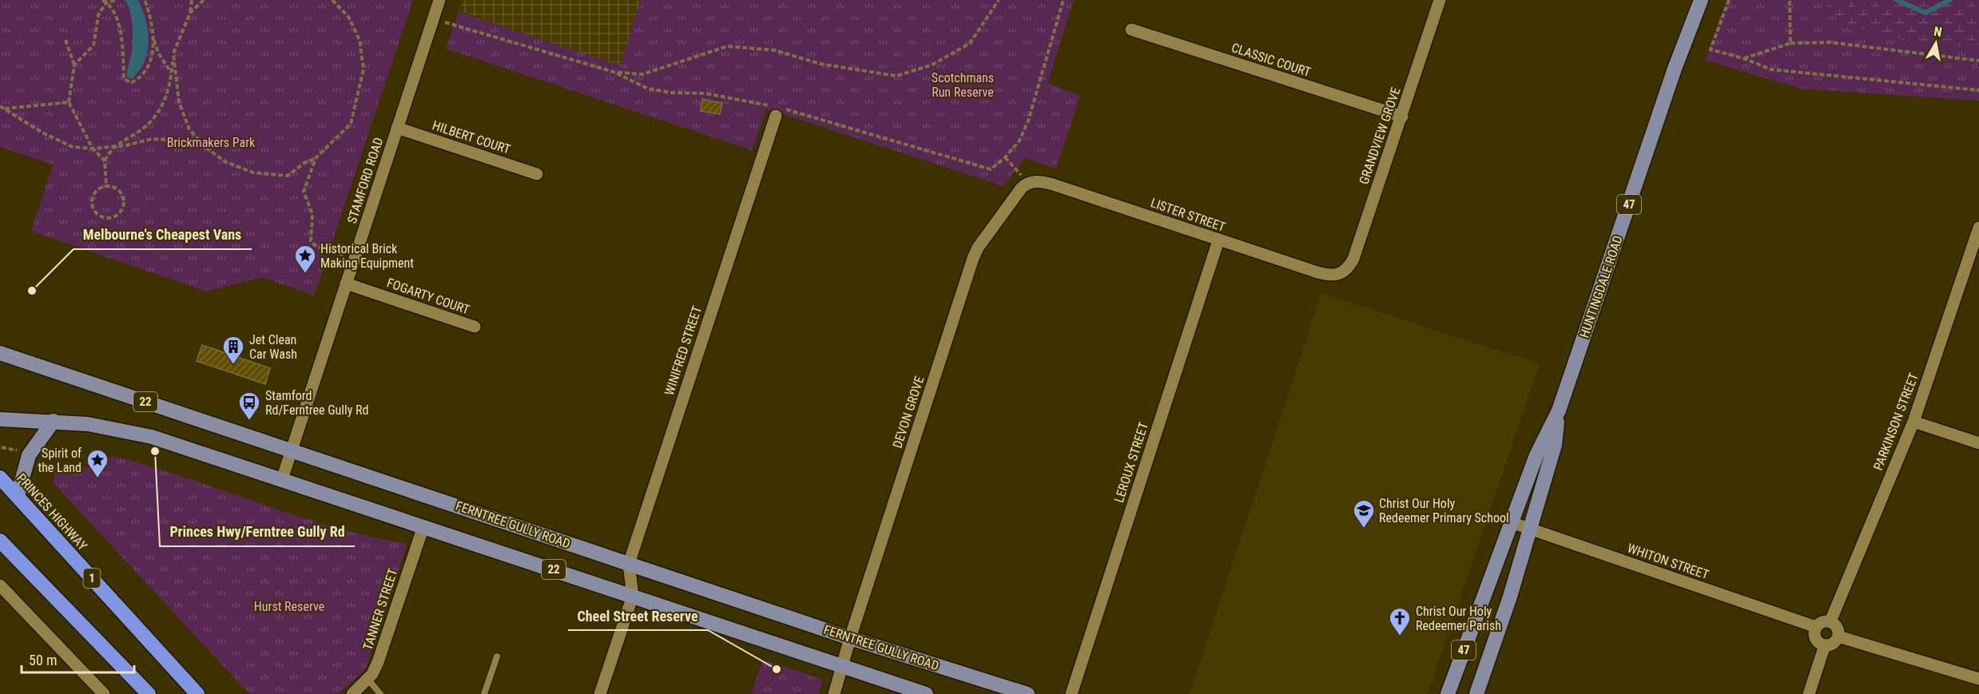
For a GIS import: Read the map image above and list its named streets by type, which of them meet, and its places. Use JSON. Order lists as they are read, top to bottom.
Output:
{
  "streets": {
    "highway": ["PRINCES HIGHWAY", "1"],
    "main road": [
      "47",
      "HUNTINGDALE ROAD",
      "22",
      "FERNTREE GULLY ROAD"
    ],
    "street": [
      "CLASSIC COURT",
      "GRANDVIEW GROVE",
      "HILBERT COURT",
      "STAMFORD ROAD",
      "LISTER STREET",
      "FOGARTY COURT",
      "WINIFRED STREET",
      "DEVON GROVE",
      "PARKINSON STREET",
      "LEROUX STREET",
      "WHITON STREET",
      "TANNER STREET"
    ]
  },
  "crossings": [
    ["CLASSIC COURT", "GRANDVIEW GROVE"],
    ["GRANDVIEW GROVE", "LISTER STREET"],
    ["HILBERT COURT", "STAMFORD ROAD"],
    ["STAMFORD ROAD", "FOGARTY COURT"],
    ["STAMFORD ROAD", "22"],
    ["STAMFORD ROAD", "FERNTREE GULLY ROAD"],
    ["LISTER STREET", "DEVON GROVE"],
    ["LISTER STREET", "LEROUX STREET"],
    ["HUNTINGDALE ROAD", "WHITON STREET"],
    ["WINIFRED STREET", "22"],
    ["WINIFRED STREET", "FERNTREE GULLY ROAD"],
    ["22", "DEVON GROVE"],
    ["22", "TANNER STREET"],
    ["DEVON GROVE", "FERNTREE GULLY ROAD"],
    ["PARKINSON STREET", "WHITON STREET"]
  ],
  "parks": ["Scotchmans Run Reserve", "Brickmakers Park", "Hurst Reserve"],
  "places": {
    "place": ["Historical Brick Making Equipment", "Spirit of the Land"],
    "other": ["Melbourne's Cheapest Vans", "Princes Hwy/Ferntree Gully Rd", "Cheel Street Reserve"],
    "building": ["Jet Clean Car Wash"],
    "bus stop": ["Stamford Rd/Ferntree Gully Rd"],
    "school or university": ["Christ Our Holy Redeemer Primary School"],
    "church": ["Christ Our Holy Redeemer Parish"]
  },
  "scale_bar": "50 m",
  "north": "top"
}
